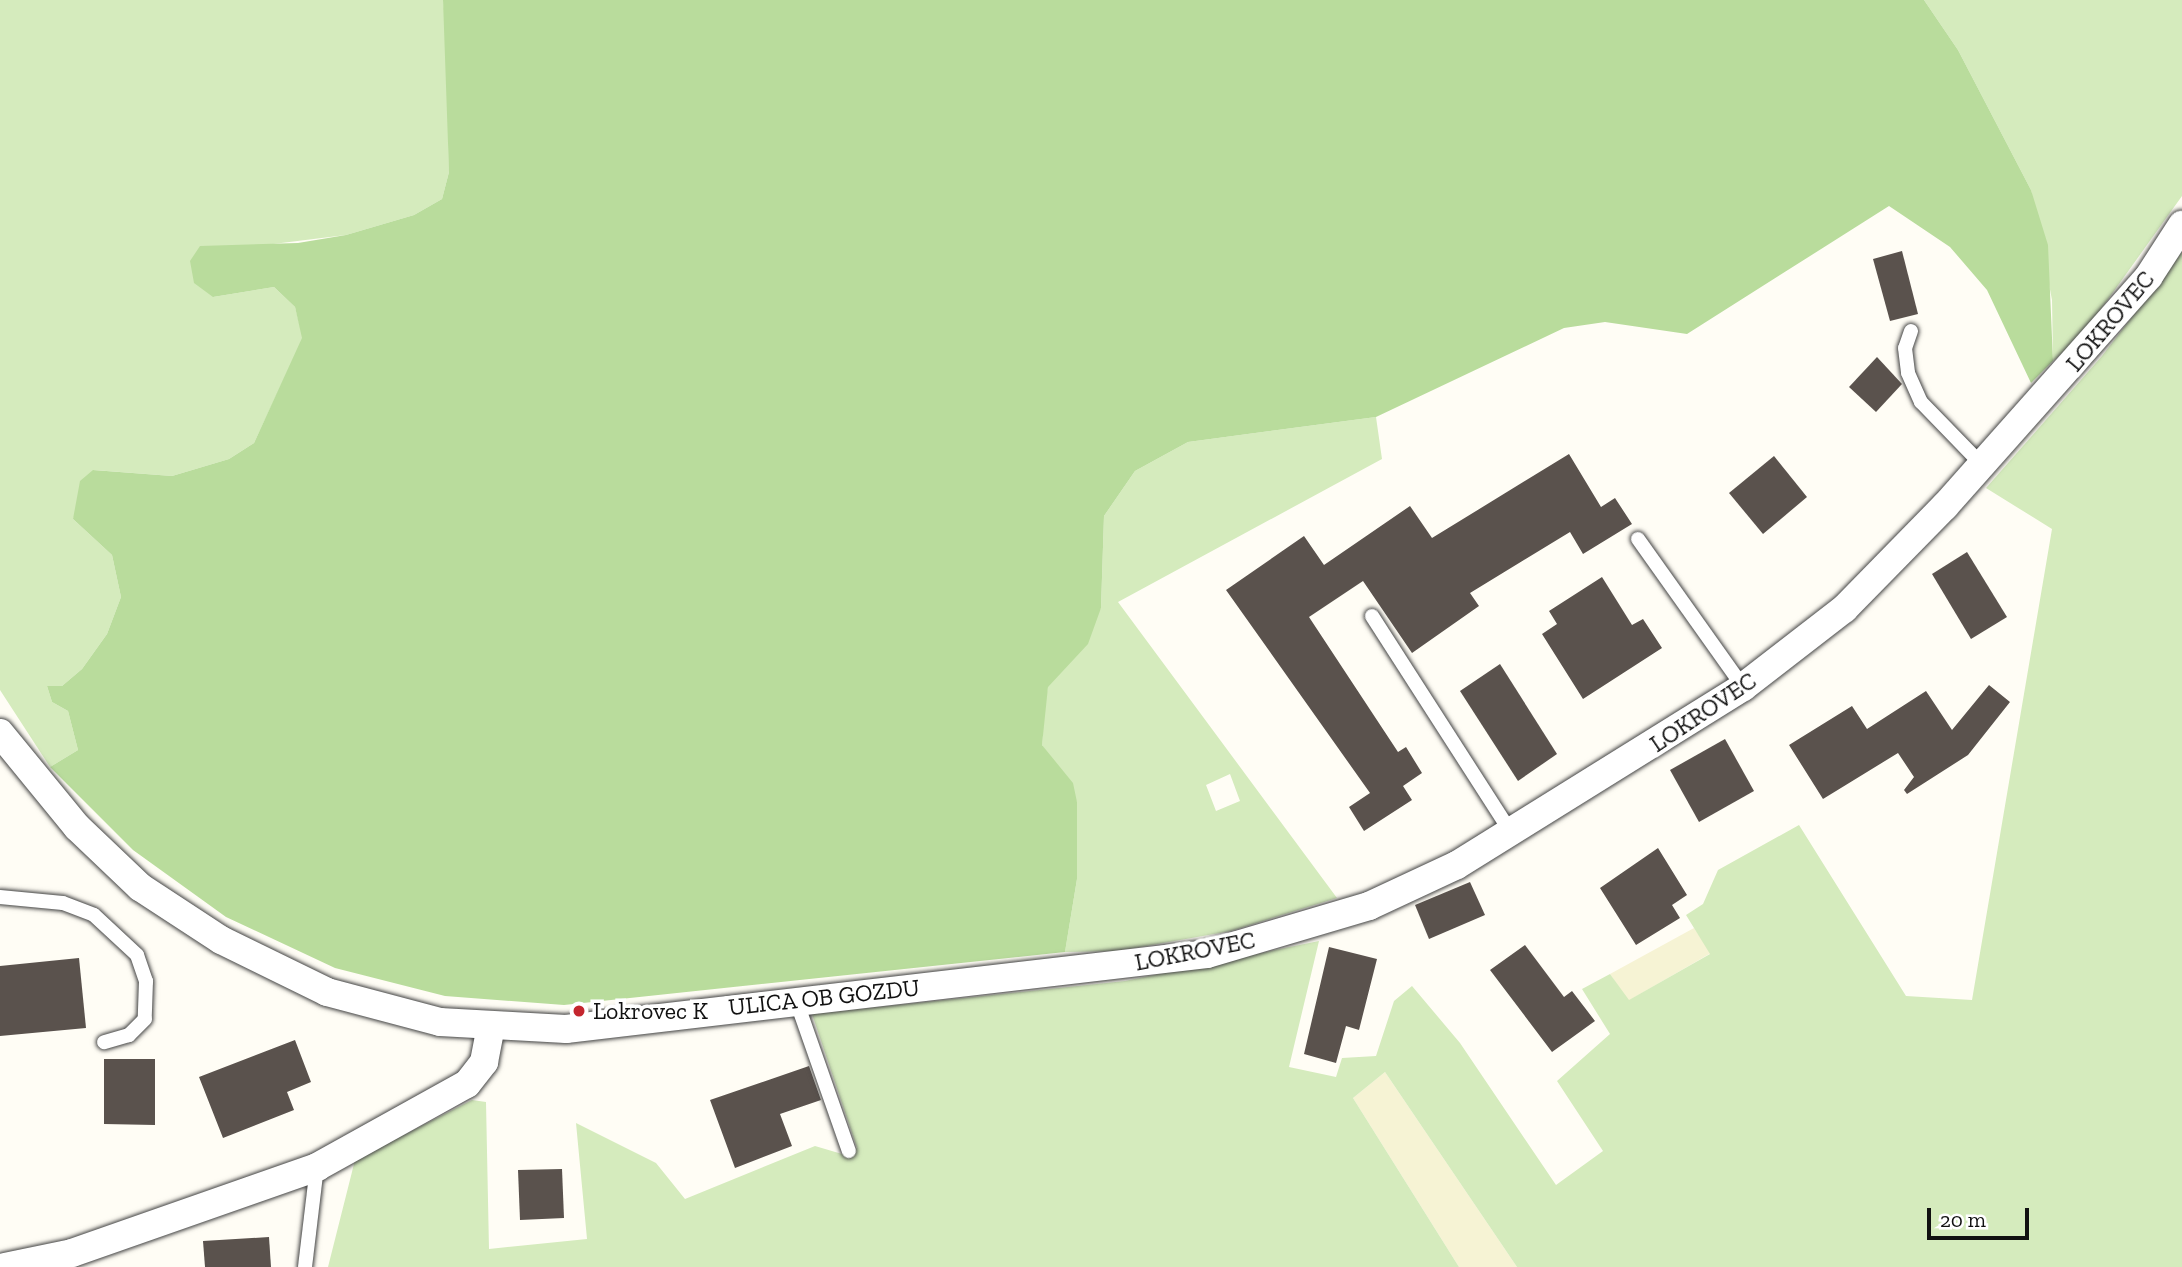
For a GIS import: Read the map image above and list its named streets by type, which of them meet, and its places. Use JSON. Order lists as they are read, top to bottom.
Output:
{
  "streets": {
    "street": ["LOKROVEC", "ULICA OB GOZDU"]
  },
  "crossings": [
    ["LOKROVEC", "ULICA OB GOZDU"]
  ],
  "places": ["Lokrovec K"],
  "scale_bar": "20 m"
}
